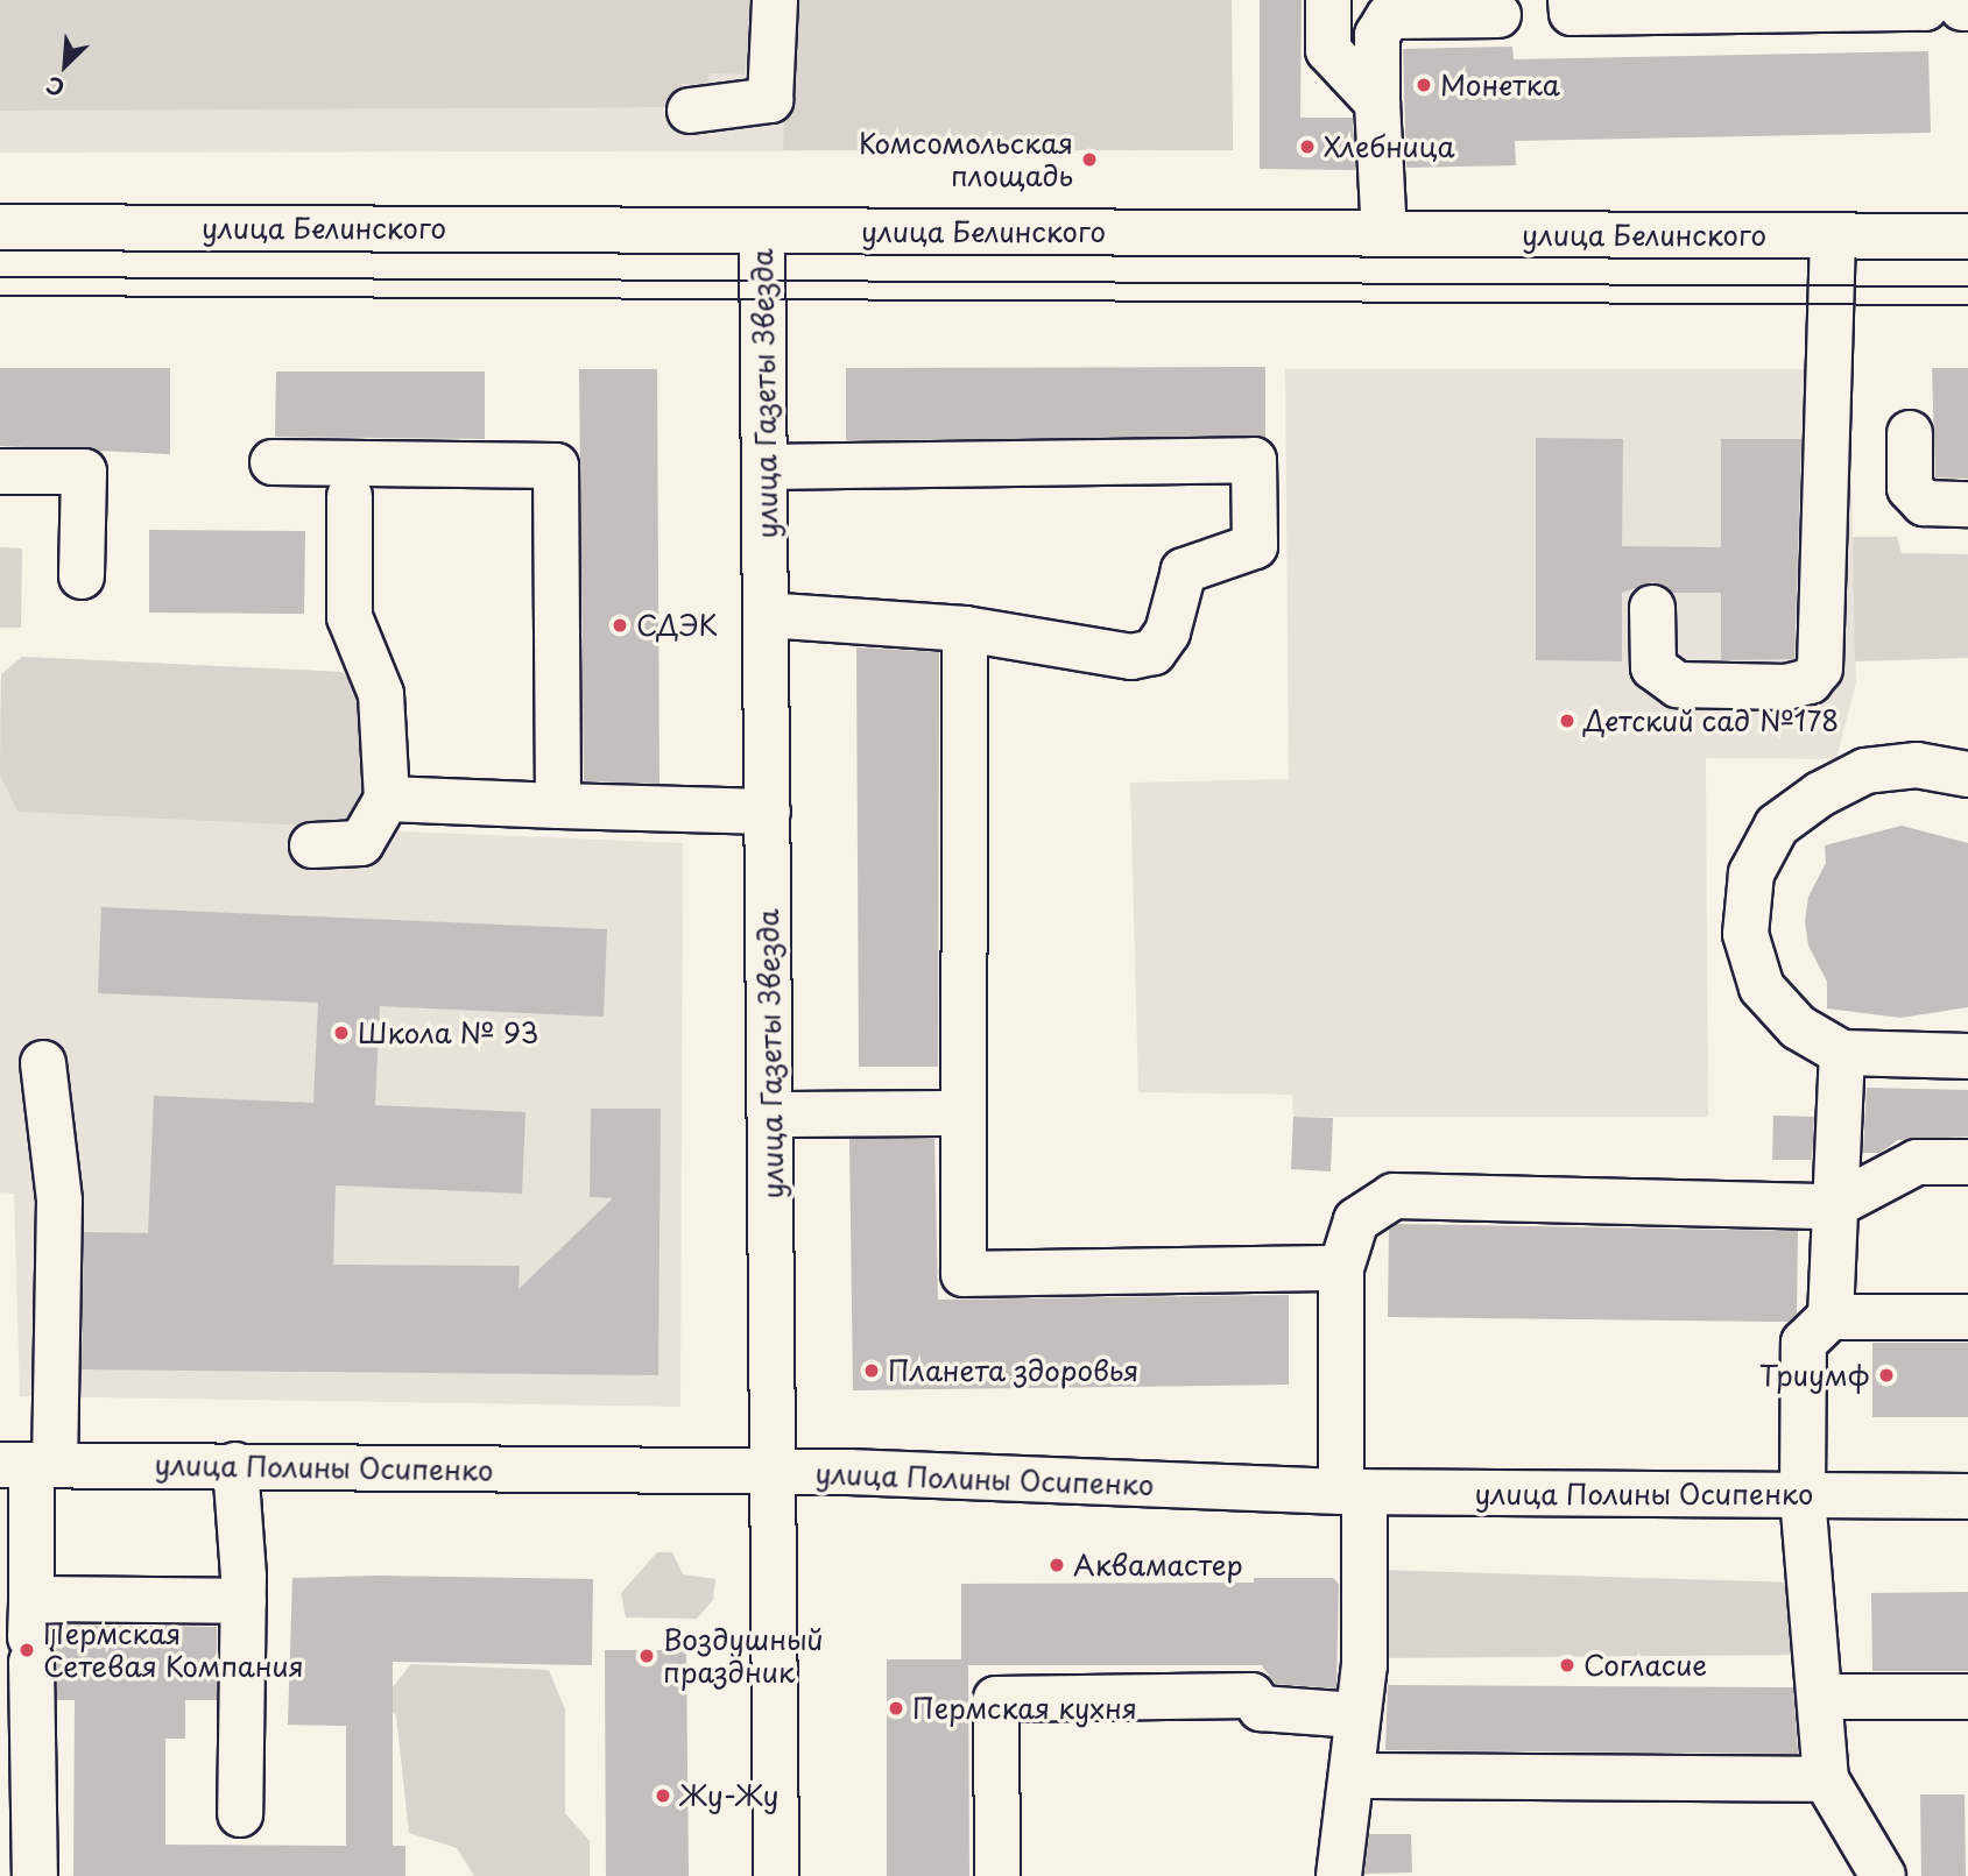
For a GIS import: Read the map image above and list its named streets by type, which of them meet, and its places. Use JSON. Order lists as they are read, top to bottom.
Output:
{
  "streets": {
    "street": ["улица Белинского", "улица Газеты Звезда", "улица Полины Осипенко"]
  },
  "crossings": [
    ["улица Белинского", "улица Газеты Звезда"],
    ["улица Газеты Звезда", "улица Полины Осипенко"]
  ],
  "places": [
    "Монетка",
    "Хлебница",
    "Комсомольская площадь",
    "СДЭК",
    "Детский сад №178",
    "Школа № 93",
    "Планета здоровья",
    "Триумф",
    "Аквамастер",
    "Пермская Сетевая Компания",
    "Воздушный праздник",
    "Согласие",
    "Пермская кухня",
    "Жу-Жу"
  ],
  "north": "bottom left"
}
